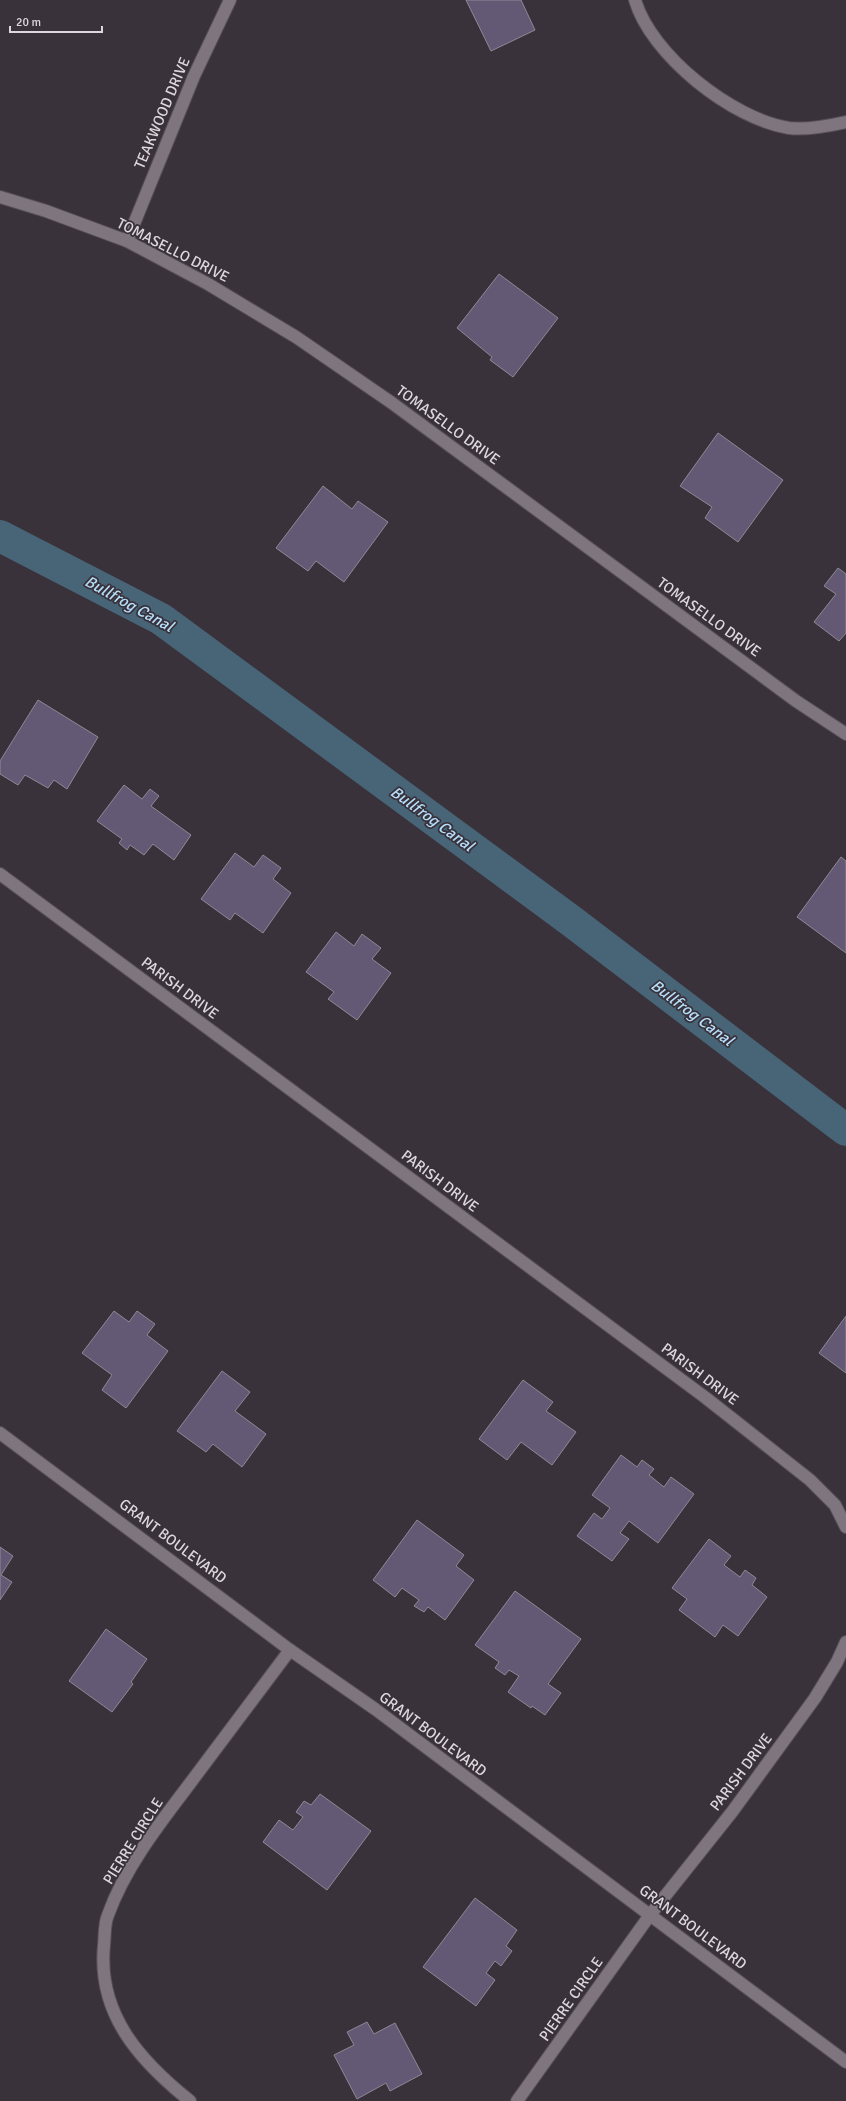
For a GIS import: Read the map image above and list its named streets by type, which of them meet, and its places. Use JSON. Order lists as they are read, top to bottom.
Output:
{
  "streets": {
    "street": [
      "TEAKWOOD DRIVE",
      "TOMASELLO DRIVE",
      "PARISH DRIVE",
      "GRANT BOULEVARD",
      "PIERRE CIRCLE"
    ]
  },
  "crossings": [
    ["TEAKWOOD DRIVE", "TOMASELLO DRIVE"],
    ["PARISH DRIVE", "GRANT BOULEVARD"],
    ["PARISH DRIVE", "PIERRE CIRCLE"],
    ["GRANT BOULEVARD", "PIERRE CIRCLE"]
  ],
  "water": ["Bullfrog Canal"],
  "scale_bar": "20 m"
}
